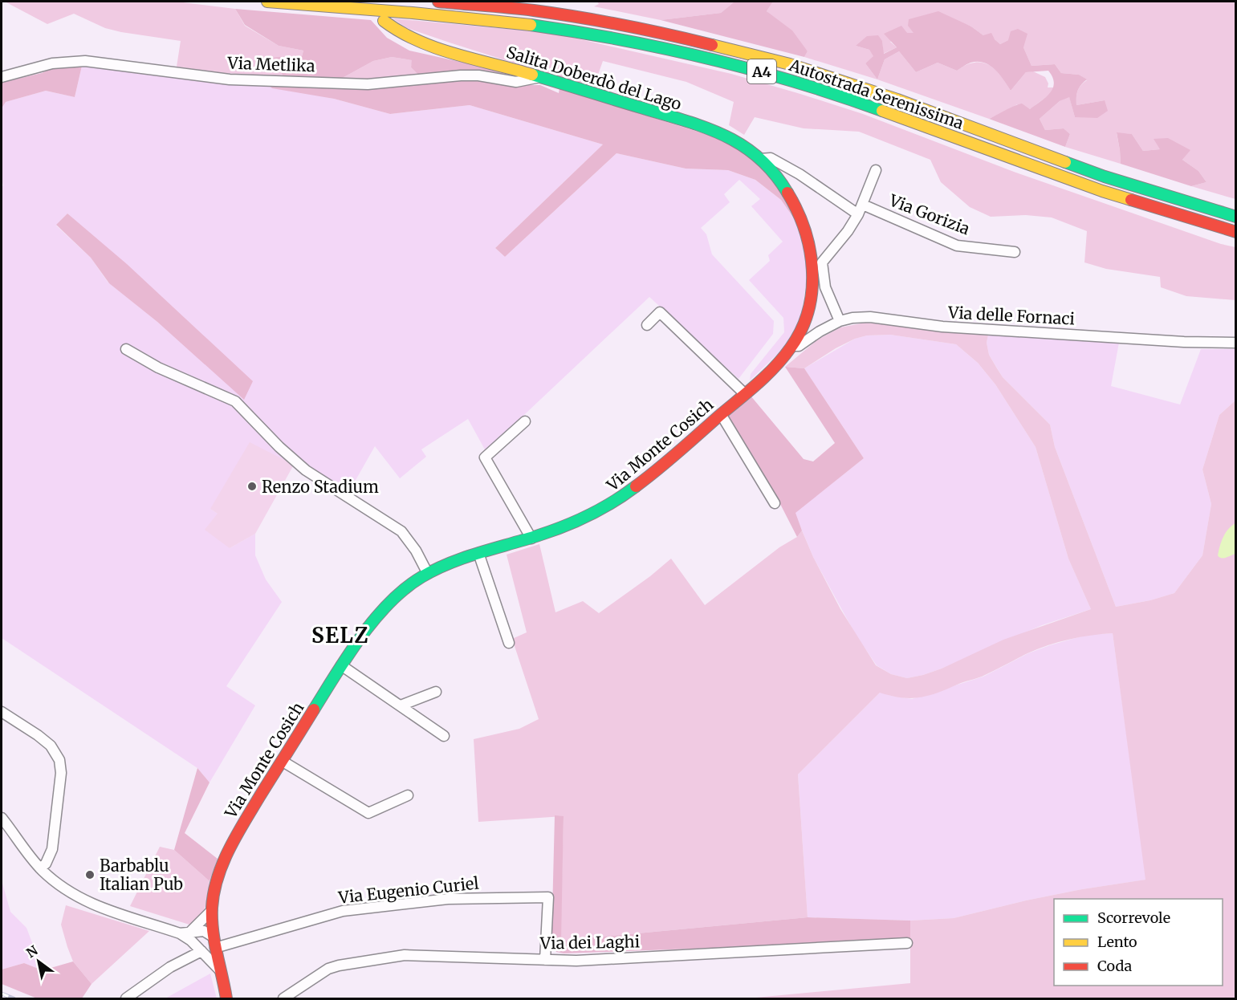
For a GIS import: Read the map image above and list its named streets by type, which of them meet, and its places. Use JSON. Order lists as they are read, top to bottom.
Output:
{
  "streets": {
    "main road": [
      "A4",
      "Salita Doberdò del Lago",
      "Autostrada Serenissima",
      "Via Monte Cosich"
    ],
    "street": [
      "Via Metlika",
      "Via Gorizia",
      "Via delle Fornaci",
      "Via Eugenio Curiel",
      "Via dei Laghi"
    ]
  },
  "crossings": [
    ["Via Metlika", "Salita Doberdò del Lago"],
    ["Salita Doberdò del Lago", "Via delle Fornaci"],
    ["Salita Doberdò del Lago", "Via Monte Cosich"],
    ["Via delle Fornaci", "Via Monte Cosich"],
    ["Via Monte Cosich", "Via Eugenio Curiel"],
    ["Via Eugenio Curiel", "Via dei Laghi"]
  ],
  "districts": ["SELZ"],
  "places": ["Renzo Stadium", "Barbablu Italian Pub"],
  "legend": ["Scorrevole", "Lento", "Coda"],
  "north": "top left"
}
